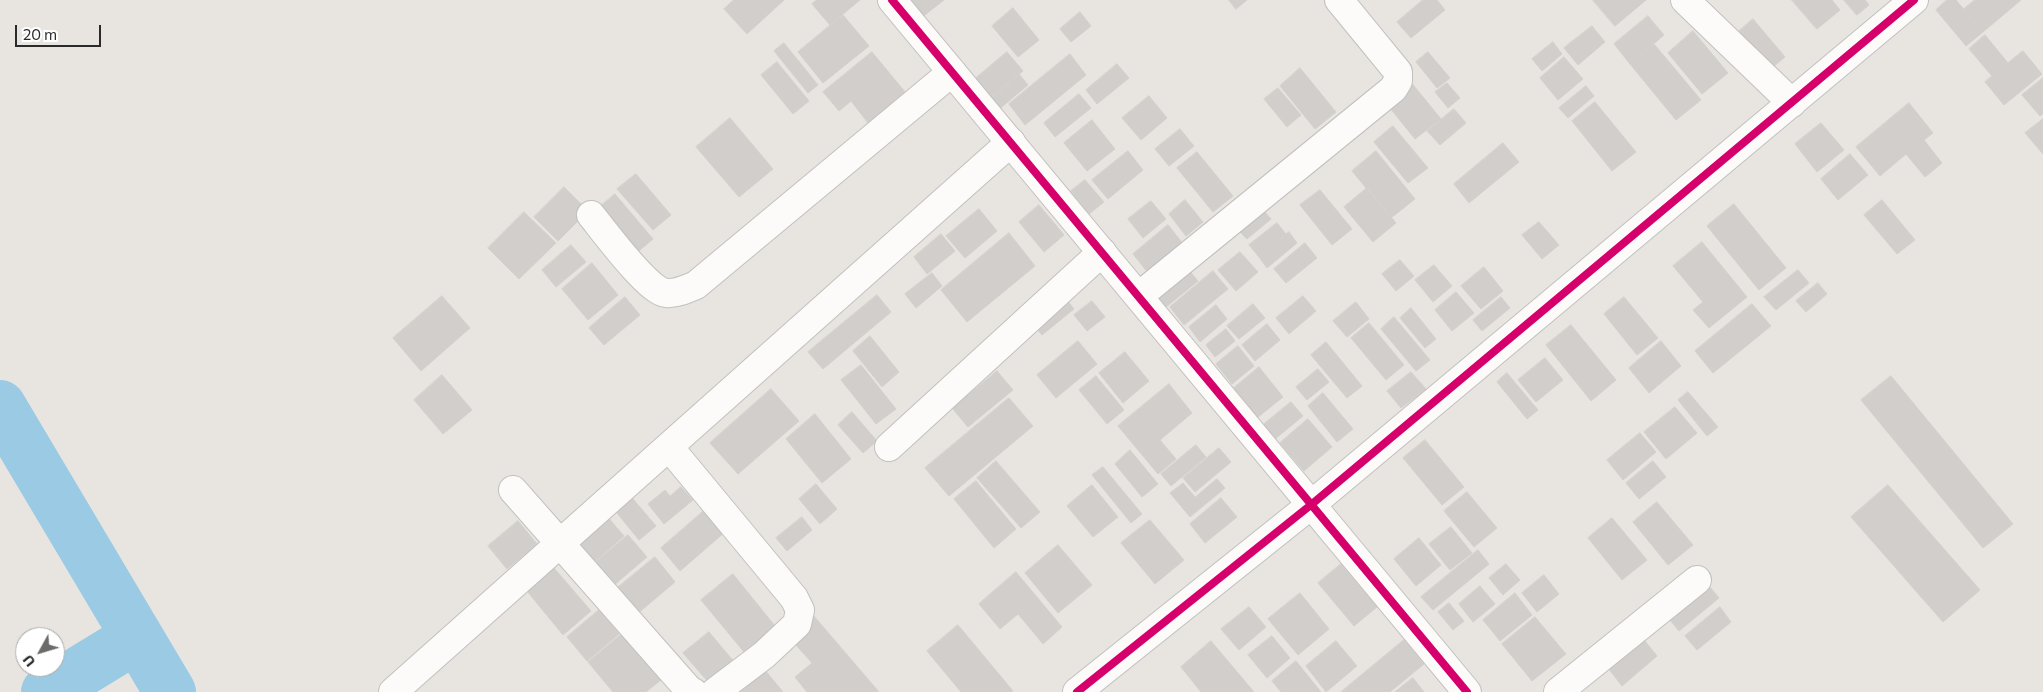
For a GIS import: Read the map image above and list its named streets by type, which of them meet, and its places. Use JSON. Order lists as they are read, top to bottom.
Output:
{
  "scale_bar": "20 m",
  "north": "bottom left"
}
